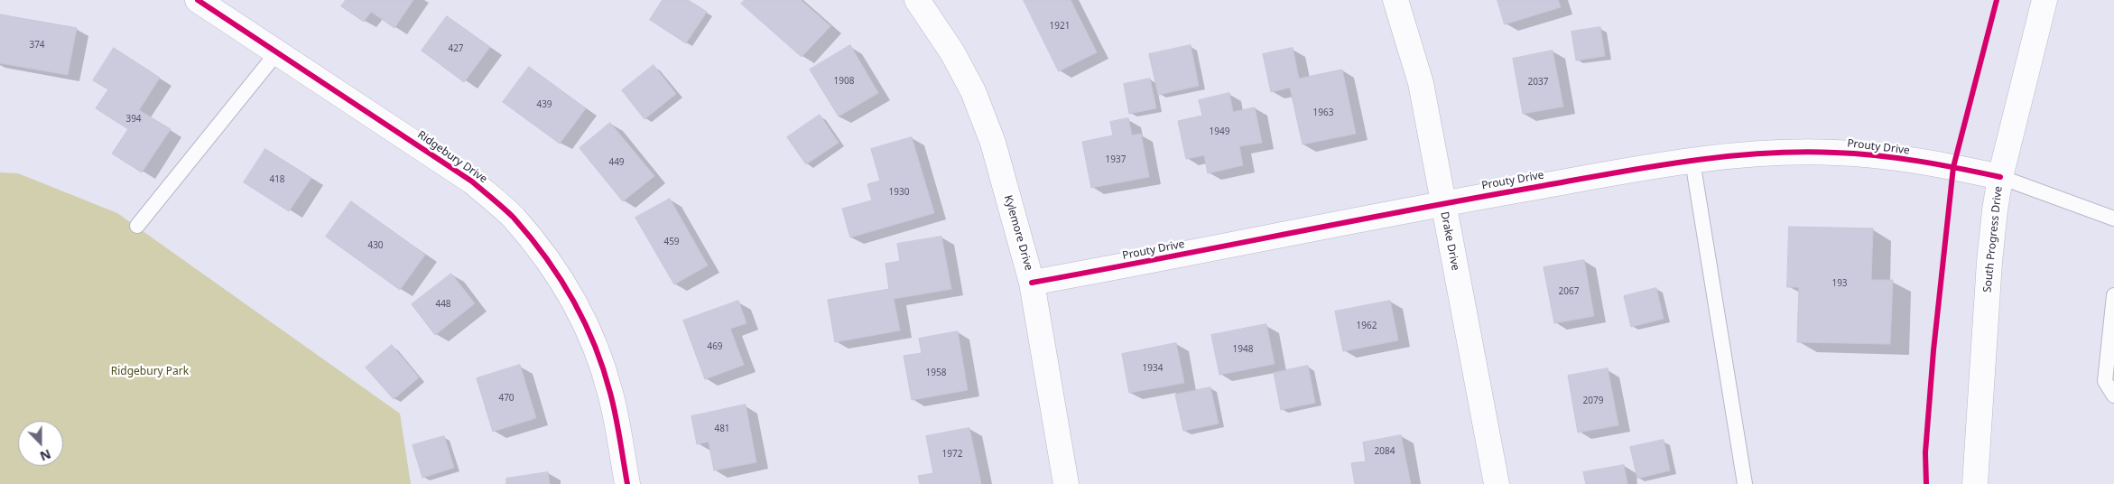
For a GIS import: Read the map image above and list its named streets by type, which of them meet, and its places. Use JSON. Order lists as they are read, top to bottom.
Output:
{
  "streets": {
    "street": [
      "Prouty Drive",
      "Ridgebury Drive",
      "Kylemore Drive",
      "South Progress Drive",
      "Drake Drive"
    ]
  },
  "crossings": [
    ["Prouty Drive", "Kylemore Drive"],
    ["Prouty Drive", "South Progress Drive"],
    ["Prouty Drive", "Drake Drive"]
  ],
  "parks": ["Ridgebury Park"],
  "house_numbers": [
    "1921",
    "374",
    "427",
    "1908",
    "2037",
    "439",
    "1963",
    "394",
    "1949",
    "1937",
    "449",
    "418",
    "1930",
    "459",
    "430",
    "193",
    "2067",
    "448",
    "1962",
    "469",
    "1948",
    "1934",
    "1958",
    "470",
    "2079",
    "481",
    "2084",
    "1972"
  ],
  "north": "bottom"
}
